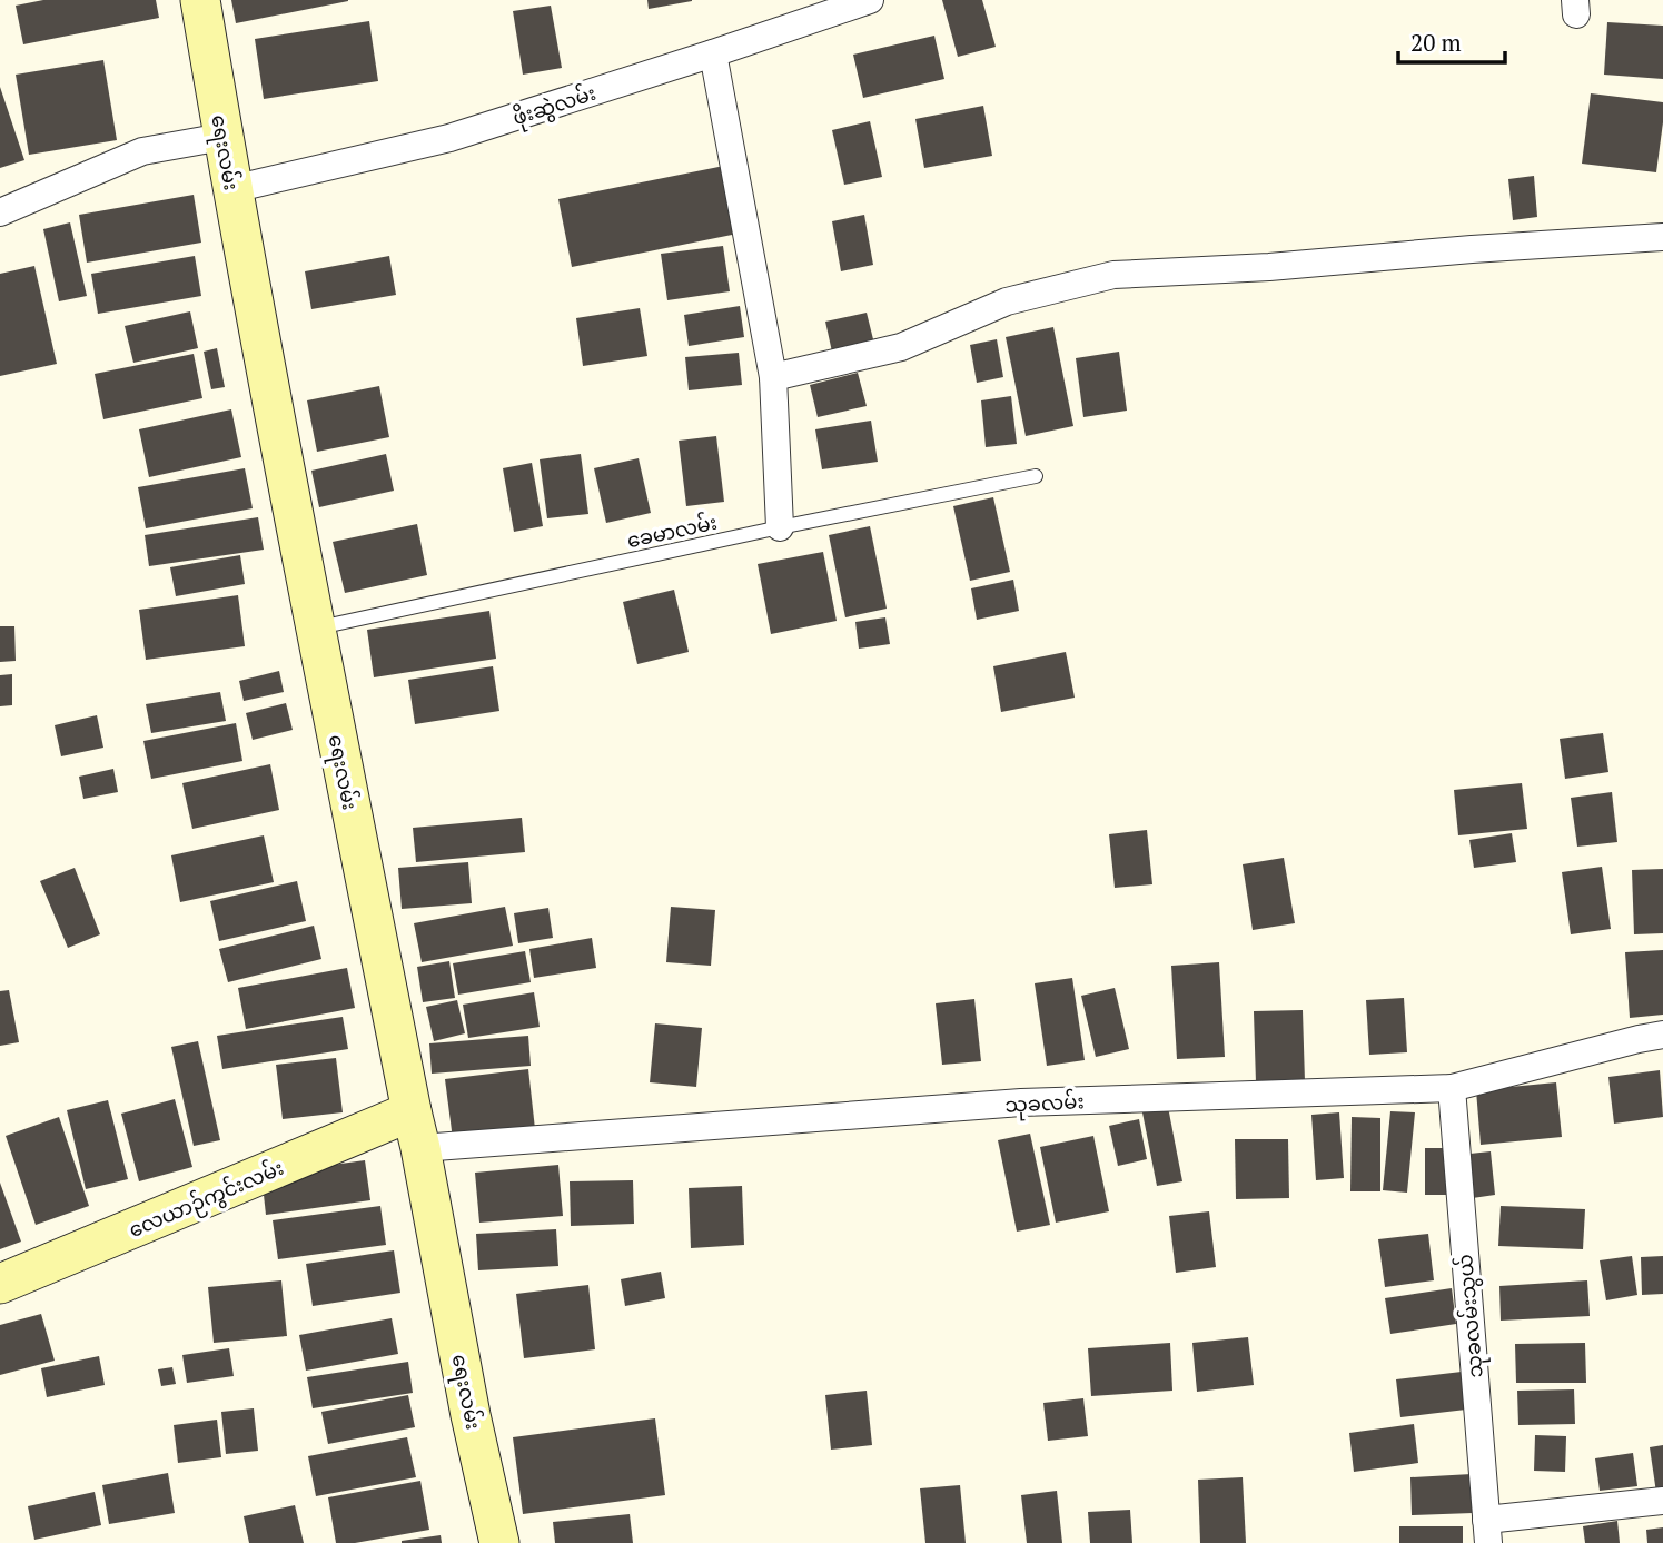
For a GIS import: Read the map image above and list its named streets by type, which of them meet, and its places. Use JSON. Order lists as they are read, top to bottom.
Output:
{
  "streets": {
    "street": [
      "ဖိုးဆွဲလမ်း",
      "ရေးလမ်း",
      "သုခလမ်း",
      "လေယာဉ်ကွင်းလမ်း",
      "သုခလမ်းသွယ်"
    ],
    "lane": ["ခေမာလမ်း"]
  },
  "crossings": [
    ["ဖိုးဆွဲလမ်း", "ရေးလမ်း"],
    ["ရေးလမ်း", "ခေမာလမ်း"],
    ["ရေးလမ်း", "သုခလမ်း"],
    ["ရေးလမ်း", "လေယာဉ်ကွင်းလမ်း"],
    ["သုခလမ်း", "လေယာဉ်ကွင်းလမ်း"],
    ["သုခလမ်း", "သုခလမ်းသွယ်"]
  ],
  "scale_bar": "20 m"
}
